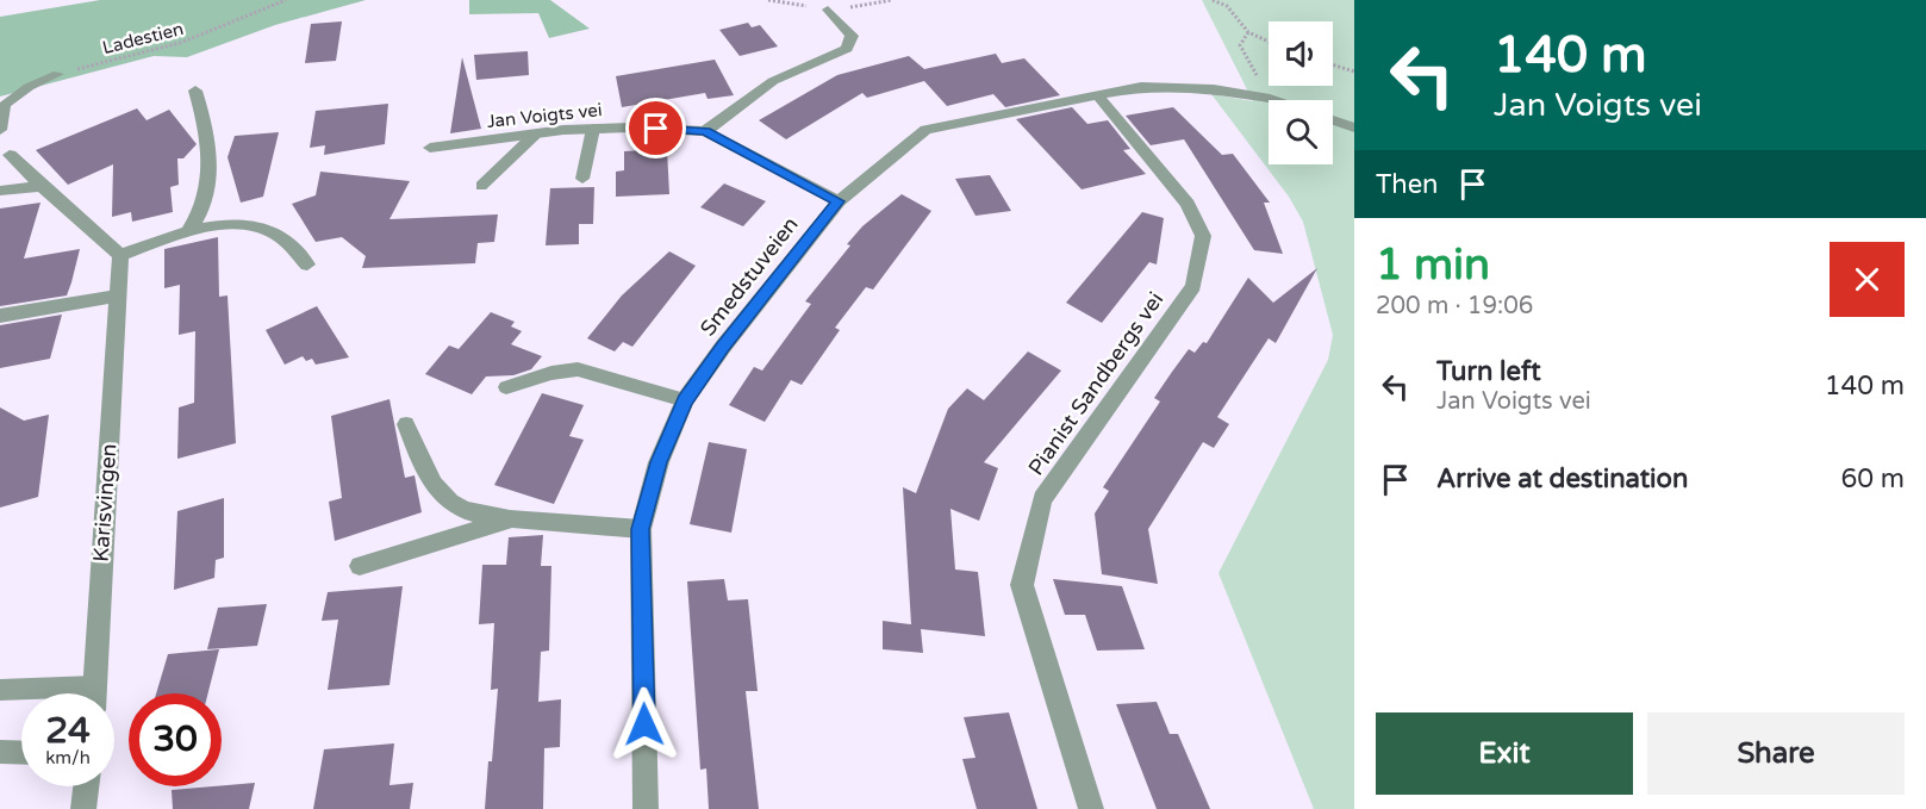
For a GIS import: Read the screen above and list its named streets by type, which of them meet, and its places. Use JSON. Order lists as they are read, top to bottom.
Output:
{
  "streets": {
    "street": [
      "Jan Voigts vei",
      "Smedstuveien",
      "Pianist Sandbergs vei",
      "Karisvingen"
    ],
    "path": ["Ladestien"]
  },
  "crossings": [
    ["Jan Voigts vei", "Smedstuveien"],
    ["Smedstuveien", "Pianist Sandbergs vei"]
  ],
  "page": {
    "turn": ["140 m", "Jan Voigts vei"],
    "then": "Then",
    "heading": ["1 min", "200 m · 19:06"],
    "list": [
      {
        "name": "Turn left",
        "note": "Jan Voigts vei",
        "value": "140 m"
      },
      {
        "name": "Arrive at destination",
        "value": "60 m"
      }
    ],
    "speed": "24 km/h",
    "limit": "30",
    "buttons": ["Exit", "Share"]
  }
}
